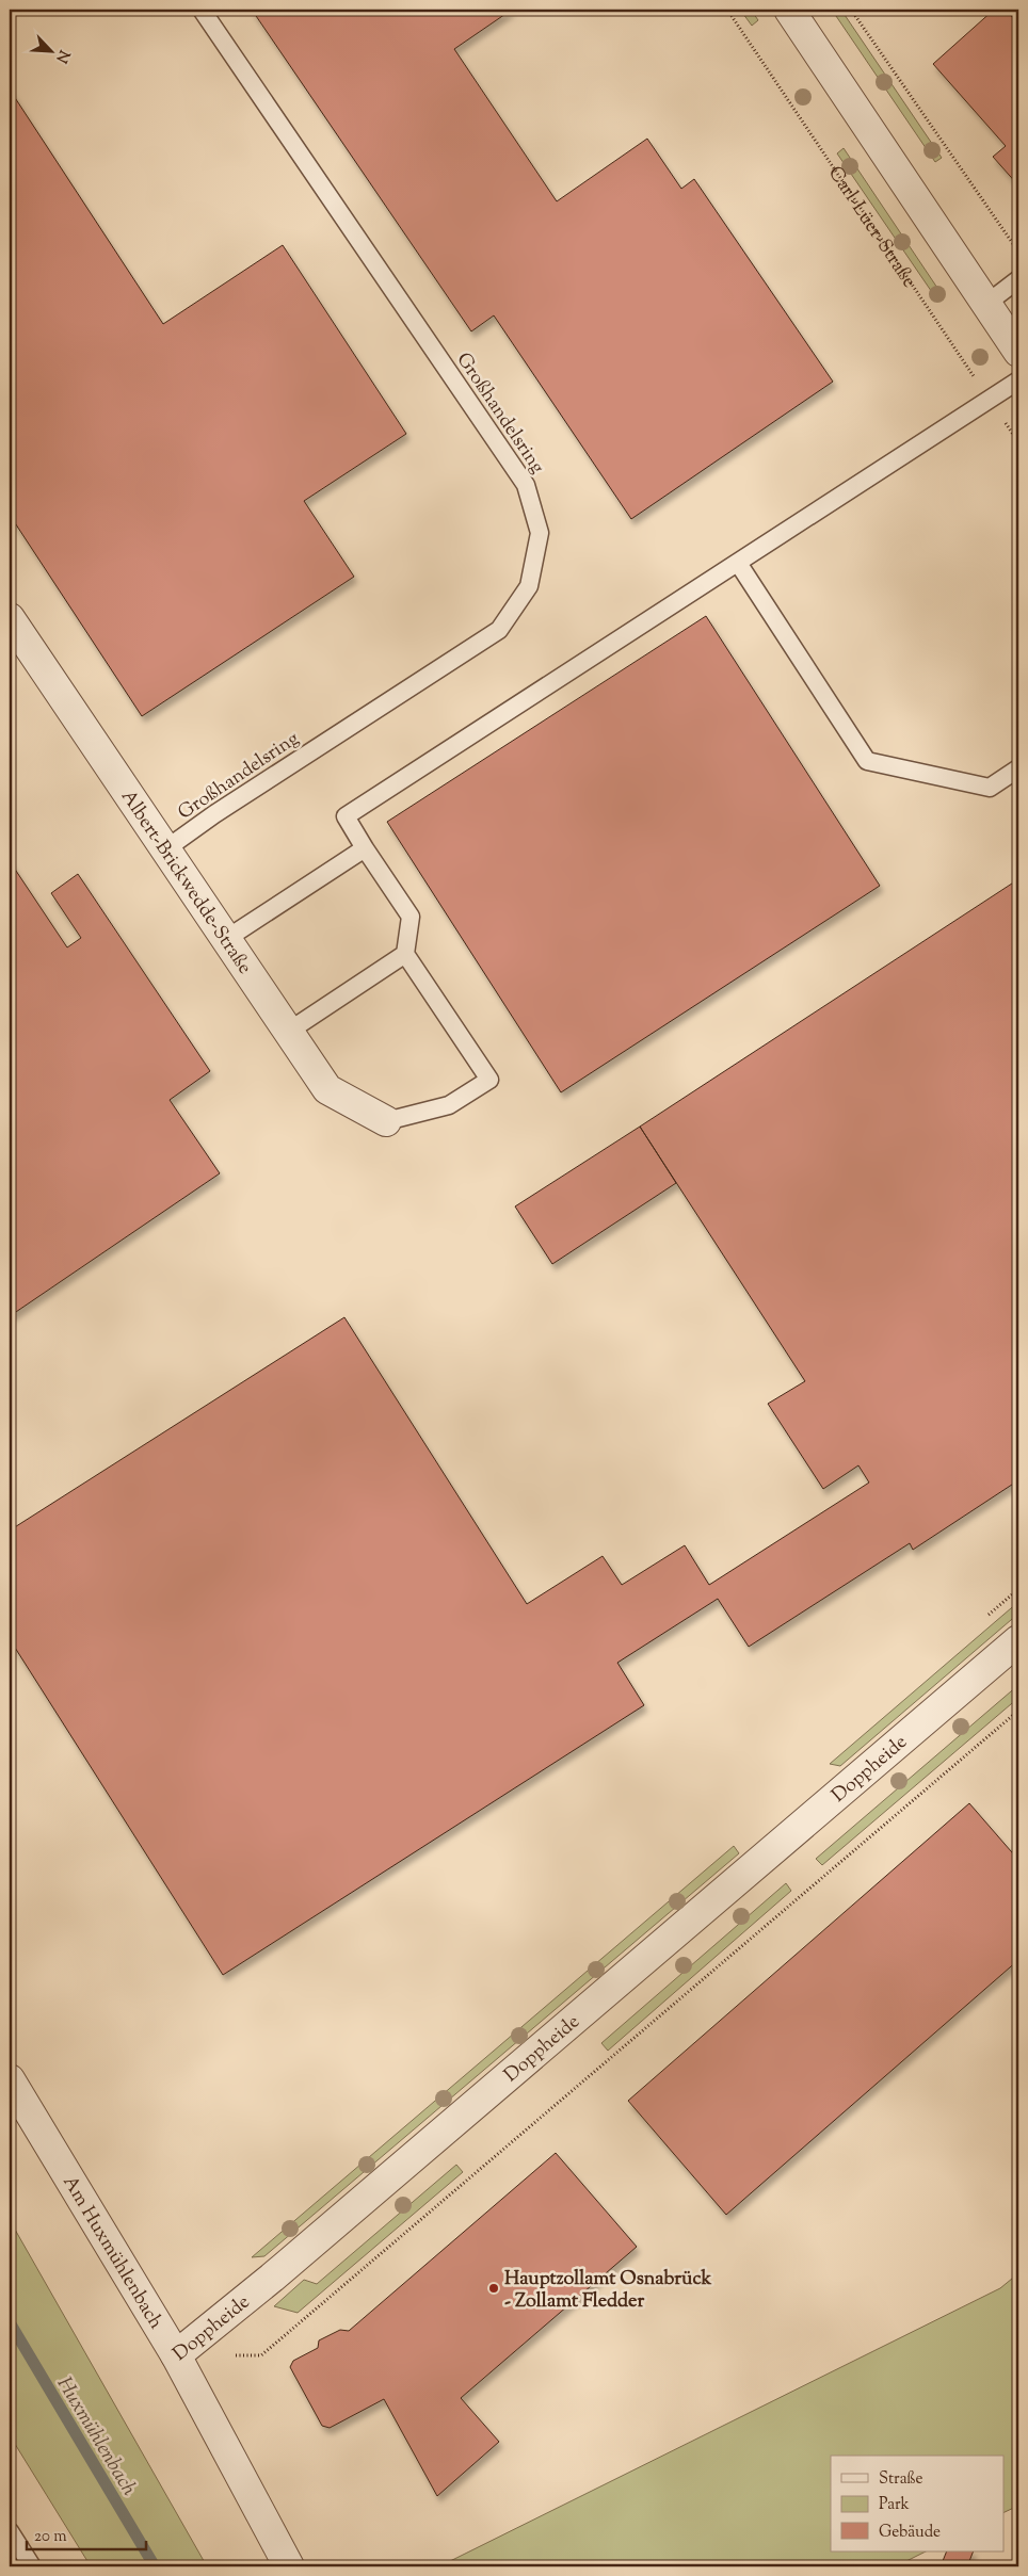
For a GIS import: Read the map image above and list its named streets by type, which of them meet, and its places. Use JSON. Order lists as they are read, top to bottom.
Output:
{
  "streets": {
    "street": ["Albert-Brickwedde-Straße", "Doppheide", "Am Huxmühlenbach"],
    "lane": ["Großhandelsring"],
    "path": ["Carl-Lüer-Straße"]
  },
  "crossings": [
    ["Großhandelsring", "Albert-Brickwedde-Straße"],
    ["Doppheide", "Am Huxmühlenbach"]
  ],
  "water": ["Huxmühlenbach"],
  "places": ["Hauptzollamt Osnabrück - Zollamt Fledder"],
  "legend": ["Straße", "Park", "Gebäude"],
  "scale_bar": "20 m",
  "north": "bottom right"
}
